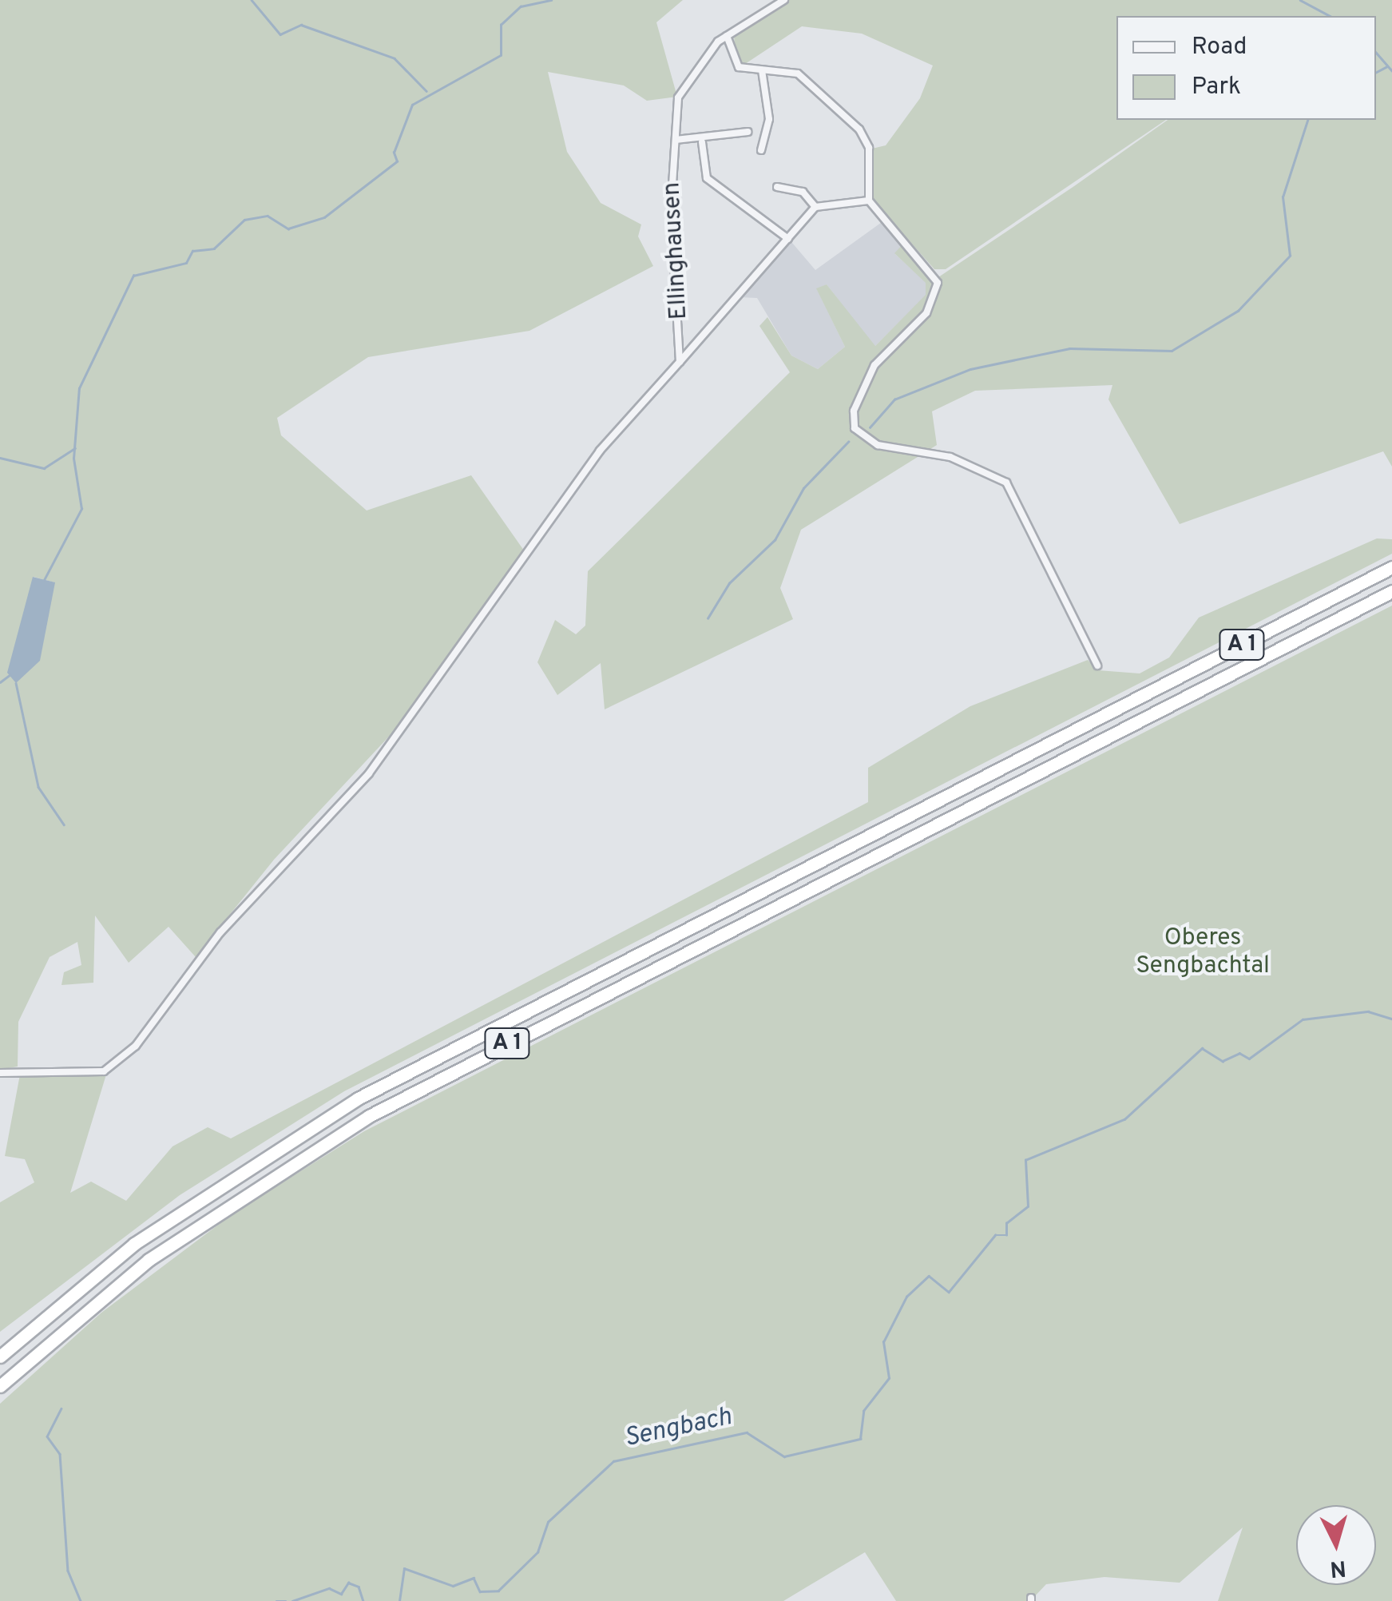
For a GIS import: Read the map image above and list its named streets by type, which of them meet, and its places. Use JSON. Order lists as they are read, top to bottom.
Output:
{
  "streets": {
    "highway": ["A 1"],
    "street": ["Ellinghausen"]
  },
  "water": ["Sengbach"],
  "parks": ["Oberes Sengbachtal"],
  "legend": ["Road", "Park"],
  "north": "bottom"
}
